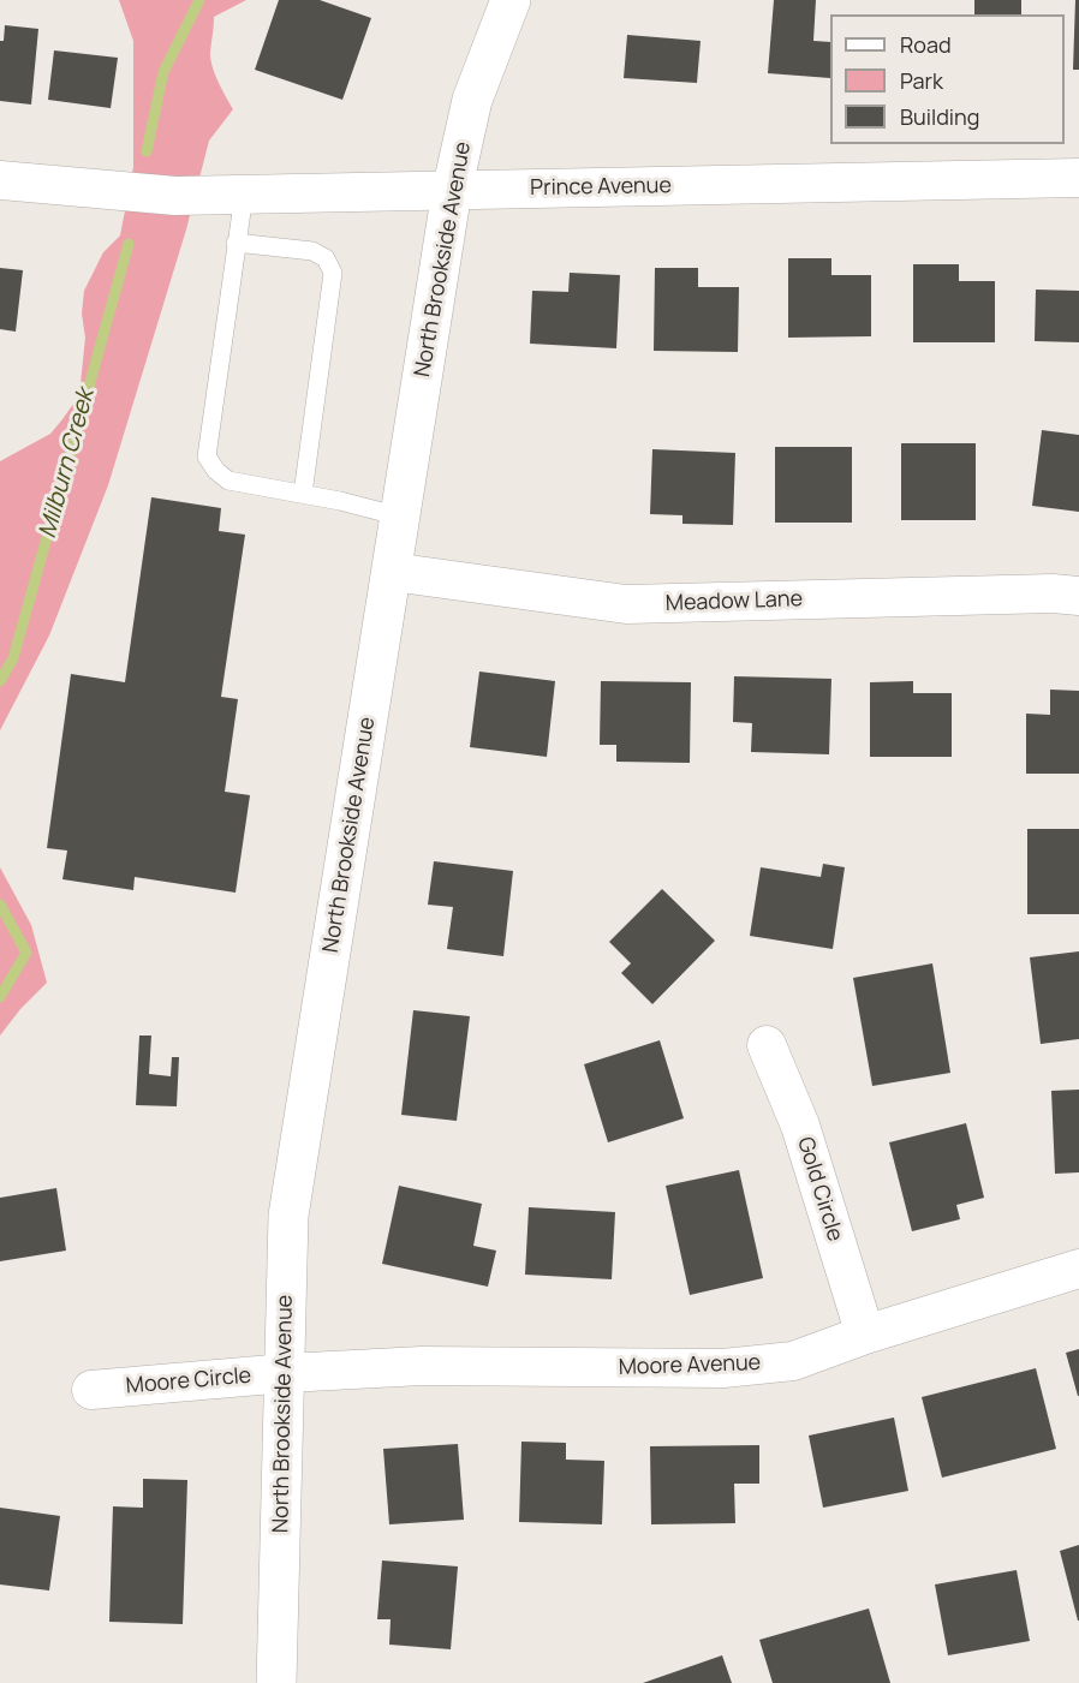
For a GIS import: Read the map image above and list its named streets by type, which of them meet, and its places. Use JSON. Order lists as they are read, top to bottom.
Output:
{
  "streets": {
    "main road": ["North Brookside Avenue"],
    "street": [
      "Prince Avenue",
      "Meadow Lane",
      "Gold Circle",
      "Moore Avenue",
      "Moore Circle"
    ]
  },
  "crossings": [
    ["Prince Avenue", "North Brookside Avenue"],
    ["North Brookside Avenue", "Meadow Lane"],
    ["North Brookside Avenue", "Moore Avenue"],
    ["North Brookside Avenue", "Moore Circle"],
    ["Gold Circle", "Moore Avenue"],
    ["Moore Avenue", "Moore Circle"]
  ],
  "water": ["Milburn Creek"],
  "legend": ["Road", "Park", "Building"]
}
